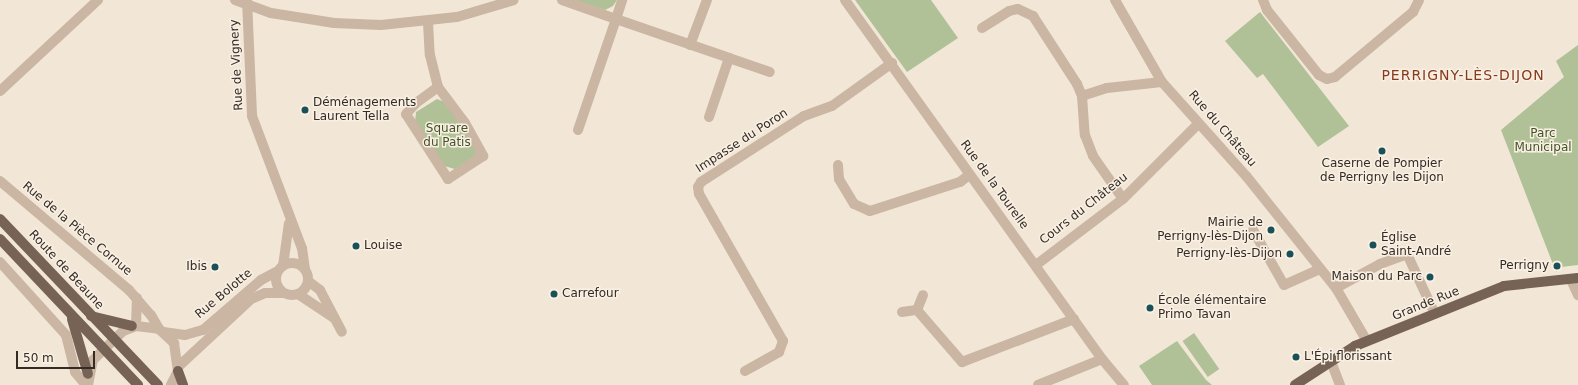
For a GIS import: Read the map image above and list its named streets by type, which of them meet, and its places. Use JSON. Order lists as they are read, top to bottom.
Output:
{
  "streets": {
    "main road": ["Route de Beaune", "Grande Rue"],
    "street": [
      "Rue de Vignery",
      "Rue du Château",
      "Impasse du Poron",
      "Rue de la Tourelle",
      "Cours du Château",
      "Rue de la Pièce Cornue",
      "Rue Bolotte"
    ]
  },
  "crossings": [
    ["Rue de Vignery", "Rue Bolotte"],
    ["Rue du Château", "Cours du Château"],
    ["Rue du Château", "Grande Rue"],
    ["Impasse du Poron", "Rue de la Tourelle"],
    ["Rue de la Tourelle", "Cours du Château"],
    ["Rue de la Pièce Cornue", "Rue Bolotte"]
  ],
  "districts": ["PERRIGNY-LÈS-DIJON"],
  "parks": ["Square du Patis", "Parc Municipal"],
  "places": [
    "Déménagements Laurent Tella",
    "Caserne de Pompier de Perrigny les Dijon",
    "Mairie de Perrigny-lès-Dijon",
    "Église Saint-André",
    "Louise",
    "Perrigny-lès-Dijon",
    "Perrigny",
    "Ibis",
    "Maison du Parc",
    "Carrefour",
    "École élémentaire Primo Tavan",
    "L'Épi florissant"
  ],
  "scale_bar": "50 m"
}
